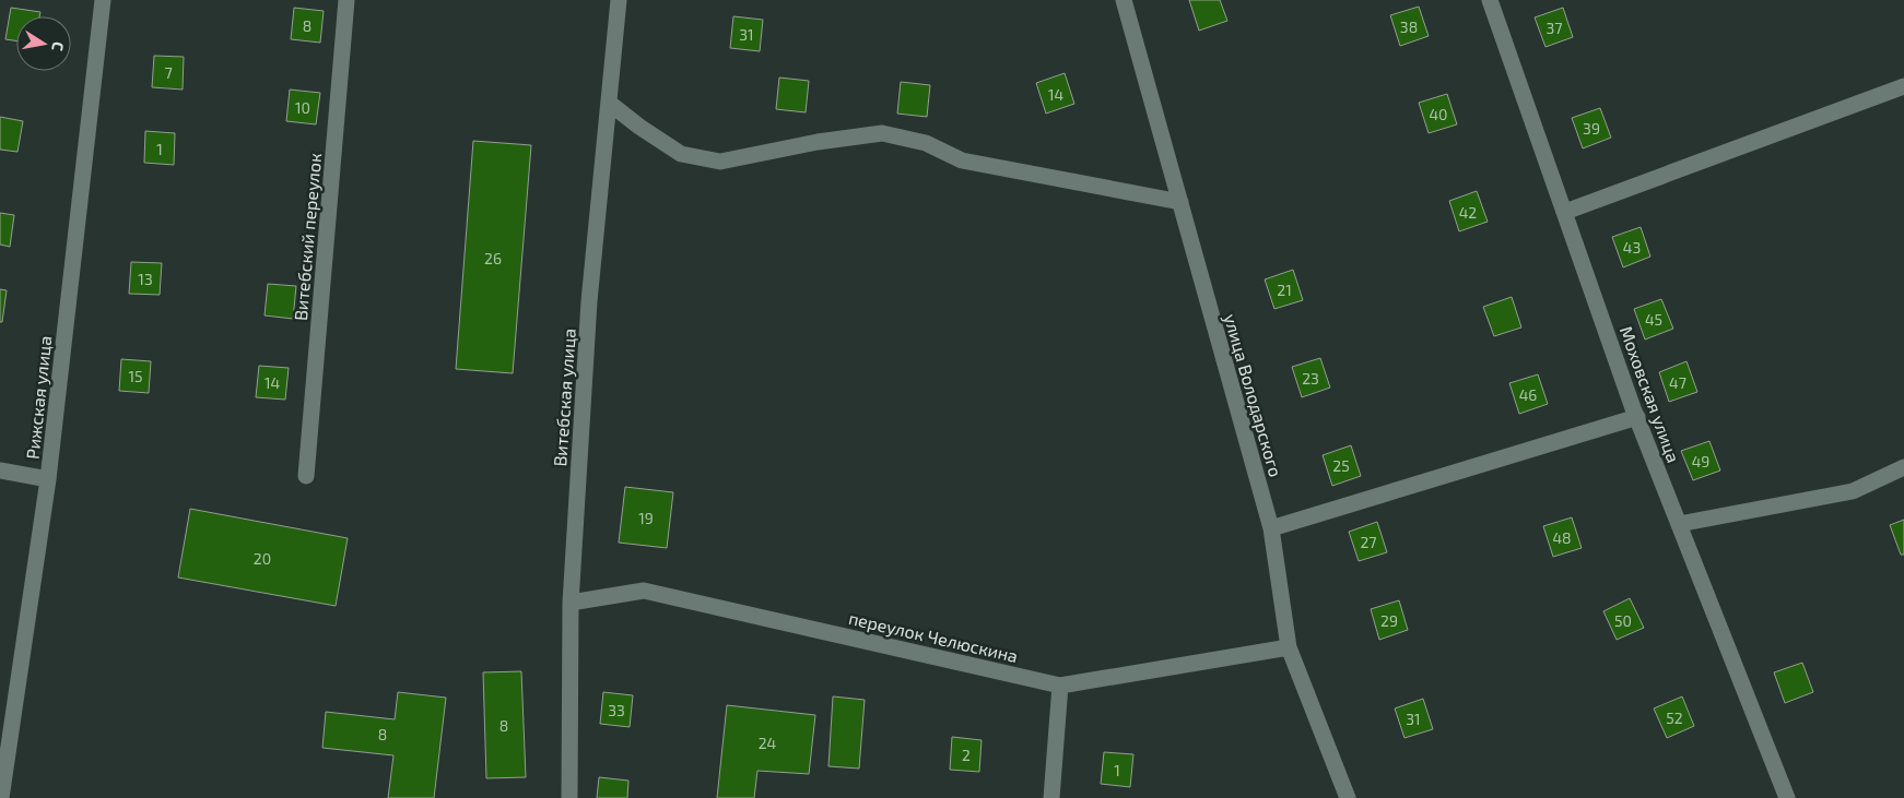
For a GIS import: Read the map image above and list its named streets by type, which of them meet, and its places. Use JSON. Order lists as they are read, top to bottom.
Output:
{
  "streets": {
    "street": [
      "Витебский переулок",
      "Моховская улица",
      "улица Володарского",
      "Рижская улица",
      "Витебская улица",
      "переулок Челюскина"
    ]
  },
  "crossings": [
    ["улица Володарского", "переулок Челюскина"],
    ["Витебская улица", "переулок Челюскина"]
  ],
  "house_numbers": [
    "8",
    "38",
    "37",
    "31",
    "7",
    "14",
    "10",
    "40",
    "39",
    "1",
    "42",
    "43",
    "26",
    "13",
    "21",
    "45",
    "15",
    "23",
    "14",
    "47",
    "46",
    "49",
    "25",
    "19",
    "48",
    "27",
    "20",
    "29",
    "50",
    "33",
    "52",
    "31",
    "8",
    "8",
    "24",
    "2",
    "1"
  ],
  "north": "right"
}
